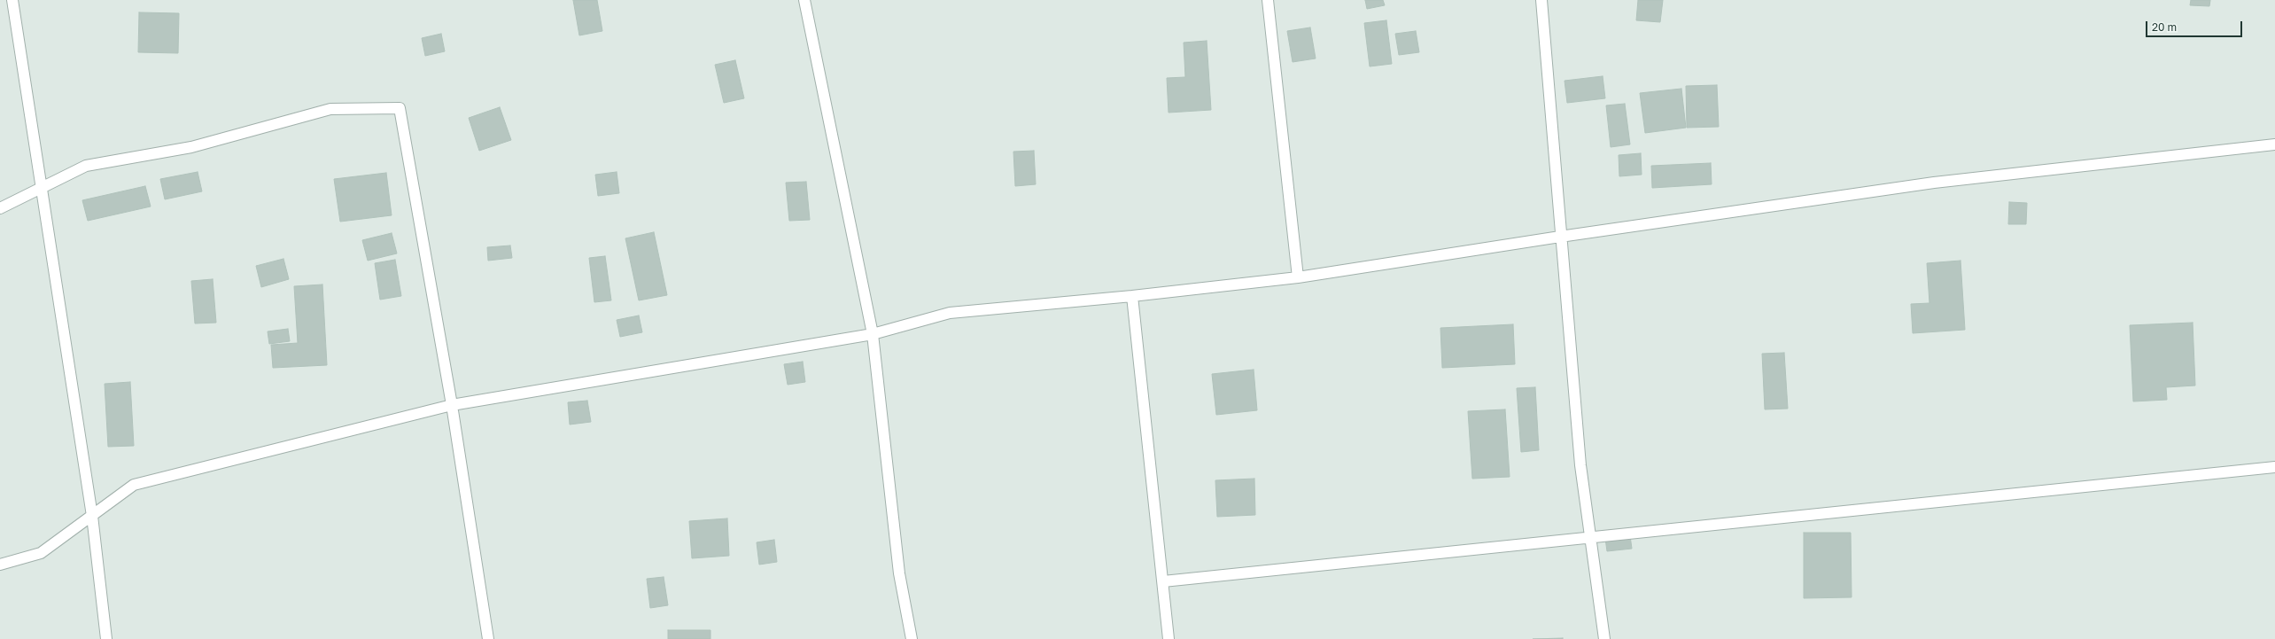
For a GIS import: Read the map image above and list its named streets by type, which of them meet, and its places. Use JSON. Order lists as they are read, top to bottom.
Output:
{
  "scale_bar": "20 m"
}
